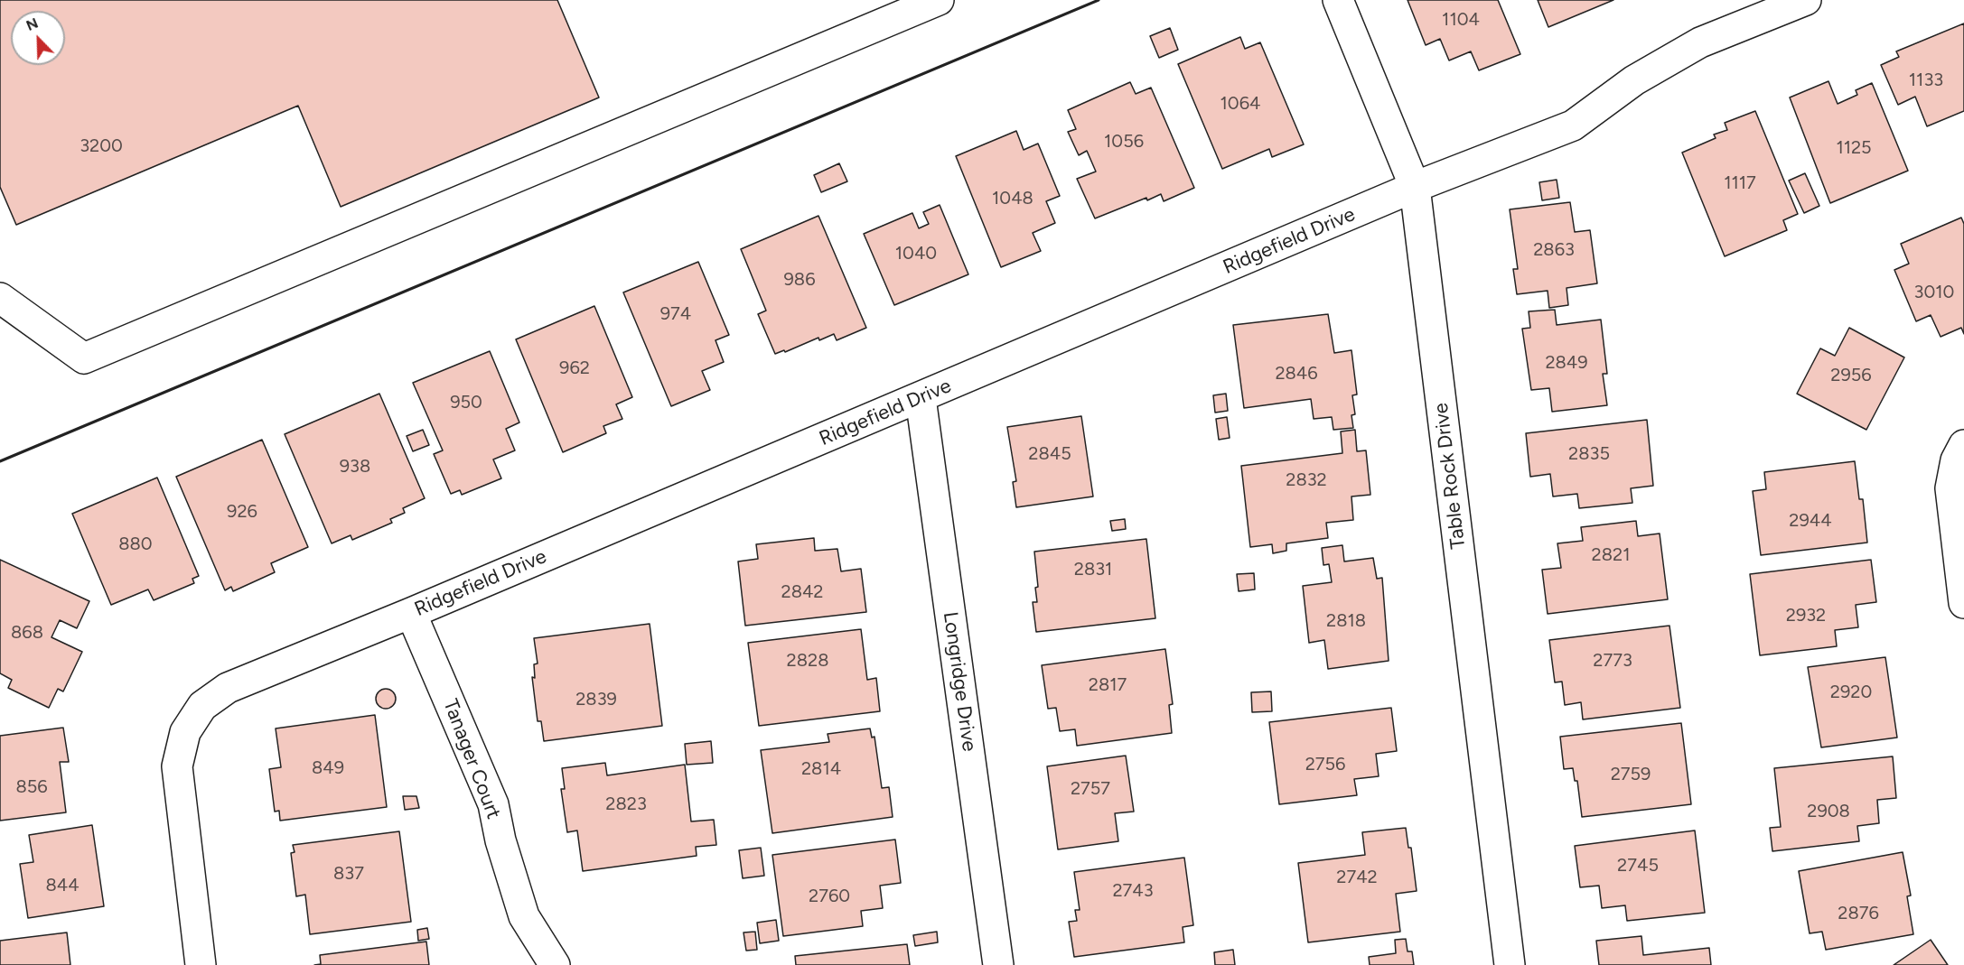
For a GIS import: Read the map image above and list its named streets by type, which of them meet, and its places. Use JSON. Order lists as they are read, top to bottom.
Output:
{
  "streets": {
    "street": [
      "Ridgefield Drive",
      "Table Rock Drive",
      "Longridge Drive",
      "Tanager Court"
    ]
  },
  "crossings": [
    ["Ridgefield Drive", "Table Rock Drive"],
    ["Ridgefield Drive", "Longridge Drive"],
    ["Ridgefield Drive", "Tanager Court"]
  ],
  "house_numbers": [
    "1104",
    "1133",
    "1064",
    "1056",
    "3200",
    "1125",
    "1117",
    "1048",
    "2863",
    "1040",
    "986",
    "3010",
    "974",
    "2849",
    "962",
    "2846",
    "2956",
    "950",
    "2845",
    "2835",
    "938",
    "2832",
    "926",
    "2944",
    "880",
    "2821",
    "2831",
    "2842",
    "2932",
    "2818",
    "868",
    "2828",
    "2773",
    "2817",
    "2920",
    "2839",
    "2756",
    "849",
    "2814",
    "2759",
    "856",
    "2757",
    "2823",
    "2908",
    "2745",
    "837",
    "2742",
    "844",
    "2743",
    "2760",
    "2876"
  ],
  "north": "top left"
}
